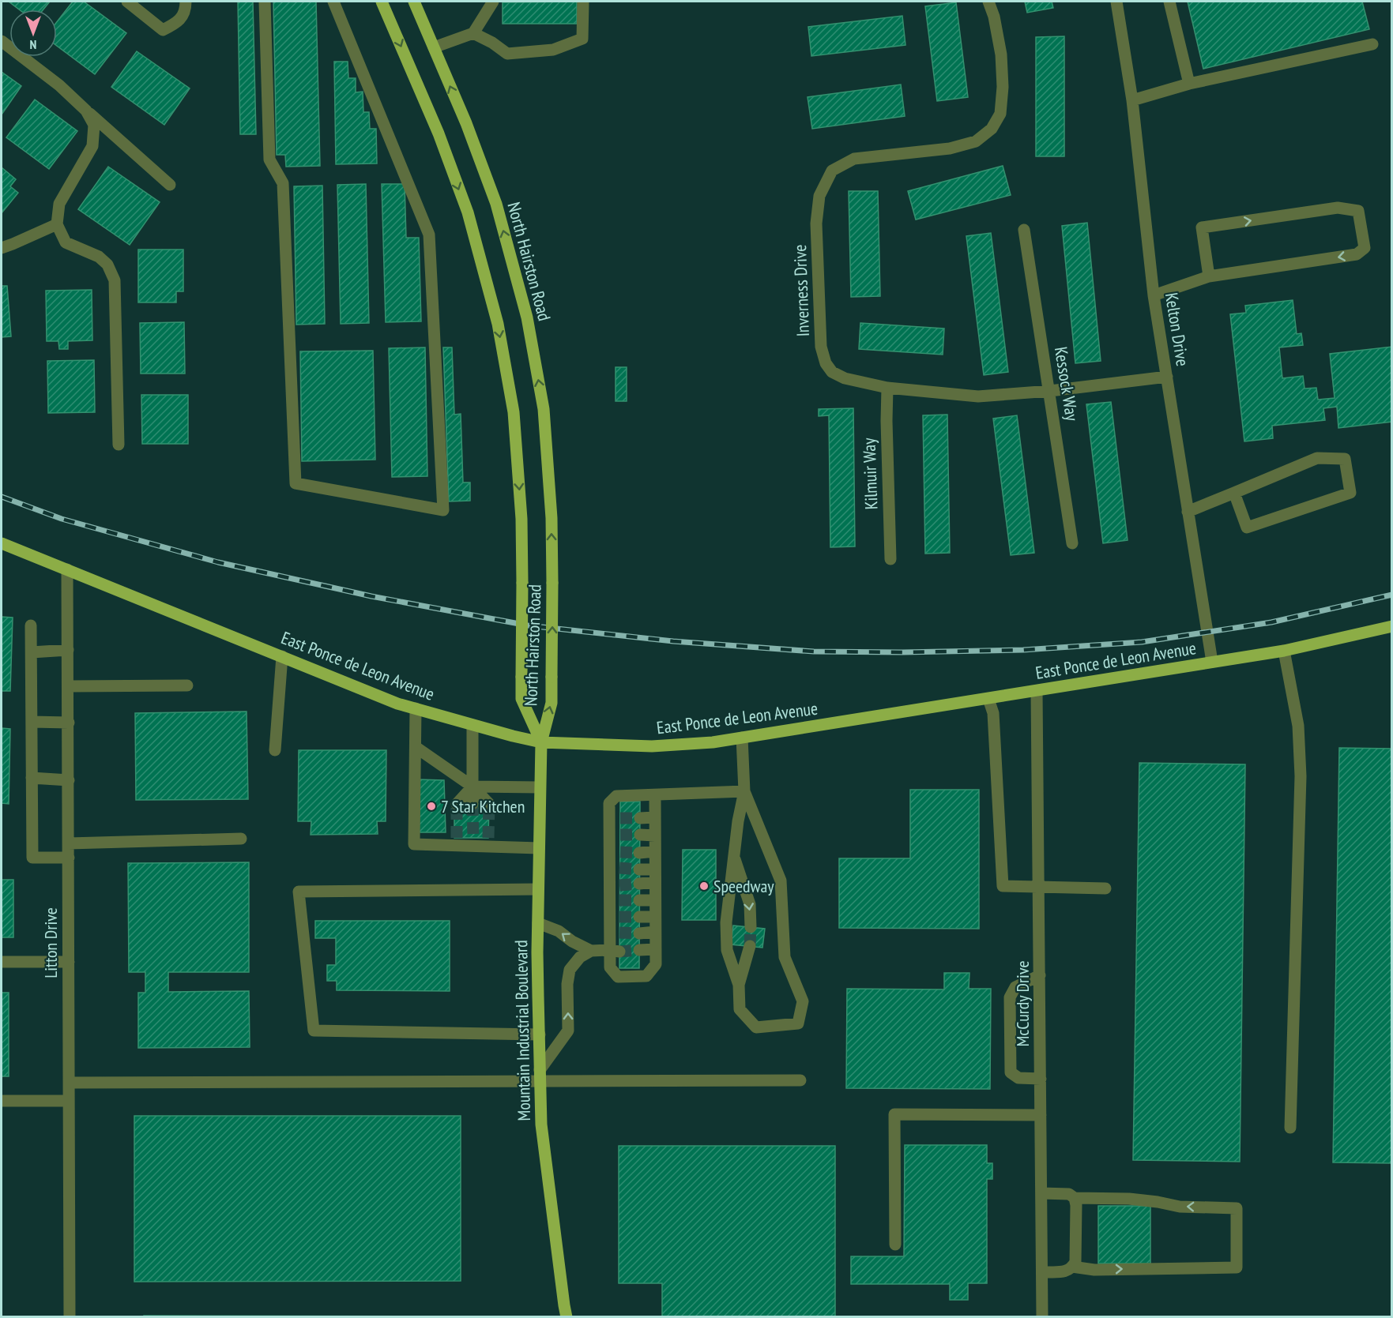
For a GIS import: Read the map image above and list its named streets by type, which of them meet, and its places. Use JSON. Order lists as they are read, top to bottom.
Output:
{
  "streets": {
    "main road": ["North Hairston Road", "East Ponce de Leon Avenue", "Mountain Industrial Boulevard"],
    "street": [
      "Inverness Drive",
      "Kelton Drive",
      "Kessock Way",
      "Kilmuir Way",
      "Litton Drive",
      "McCurdy Drive"
    ]
  },
  "crossings": [
    ["North Hairston Road", "East Ponce de Leon Avenue"],
    ["North Hairston Road", "Mountain Industrial Boulevard"],
    ["Inverness Drive", "Kelton Drive"],
    ["Inverness Drive", "Kessock Way"],
    ["Inverness Drive", "Kilmuir Way"],
    ["Kelton Drive", "East Ponce de Leon Avenue"],
    ["East Ponce de Leon Avenue", "Litton Drive"],
    ["East Ponce de Leon Avenue", "McCurdy Drive"],
    ["East Ponce de Leon Avenue", "Mountain Industrial Boulevard"]
  ],
  "places": ["7 Star Kitchen", "Speedway"],
  "north": "bottom"
}
